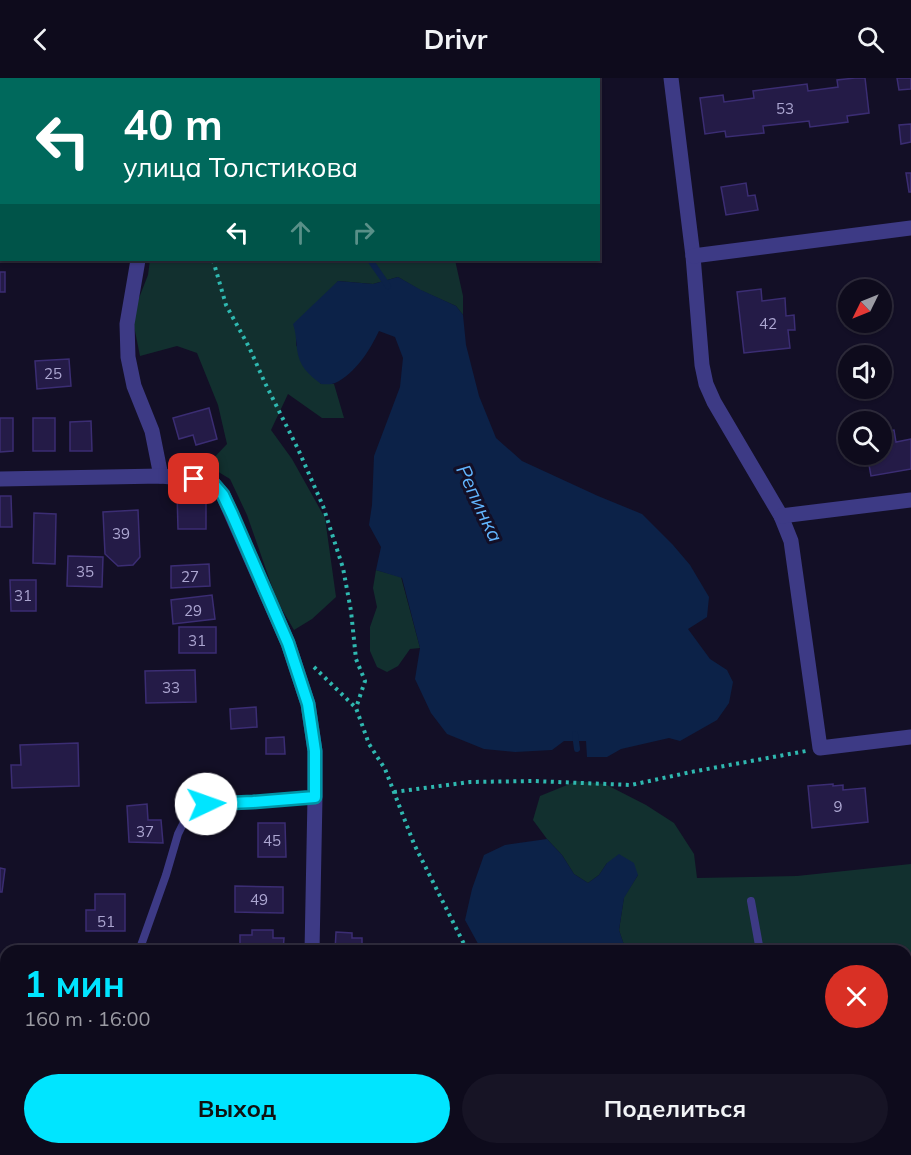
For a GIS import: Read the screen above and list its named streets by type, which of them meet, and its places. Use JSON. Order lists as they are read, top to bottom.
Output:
{
  "water": ["Репинка"],
  "house_numbers": [
    "53",
    "42",
    "25",
    "39",
    "35",
    "27",
    "31",
    "29",
    "31",
    "33",
    "9",
    "37",
    "45",
    "49",
    "51"
  ],
  "north": "bottom left",
  "page": {
    "header": "Drivr",
    "turn": ["40 m", "улица Толстикова"],
    "heading": ["1 мин", "160 m · 16:00"],
    "buttons": ["Выход", "Поделиться"]
  }
}
